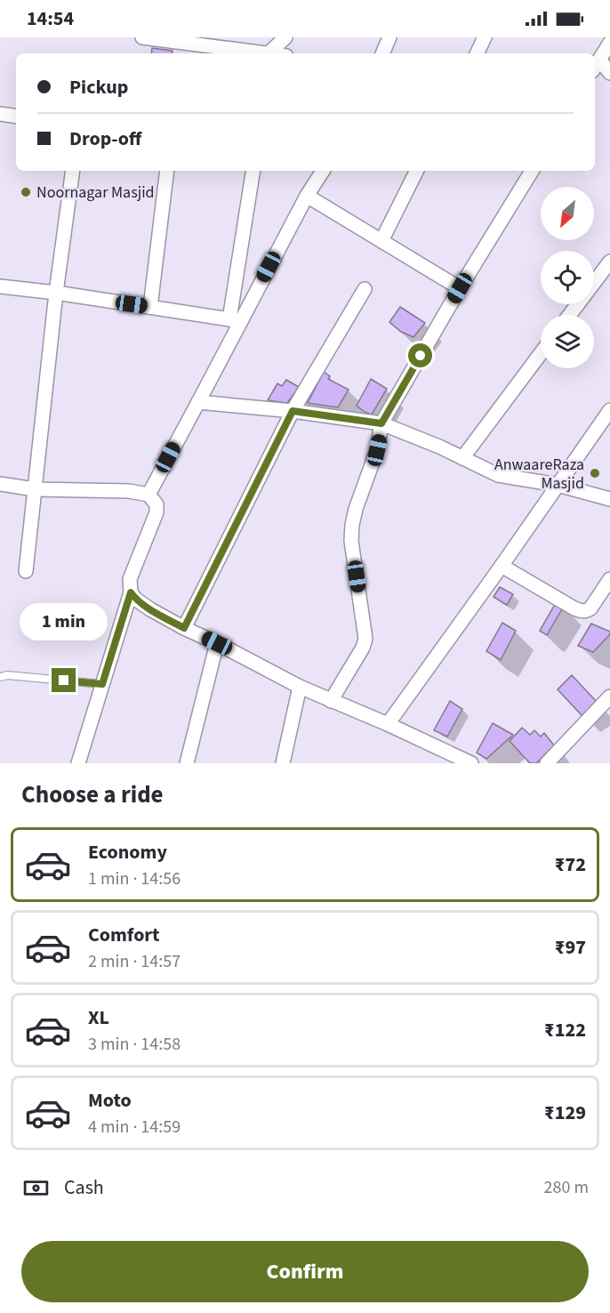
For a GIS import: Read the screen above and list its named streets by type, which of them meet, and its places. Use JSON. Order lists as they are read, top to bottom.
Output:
{
  "places": ["Noornagar Masjid", "AnwaareRaza Masjid"],
  "north": "bottom left",
  "page": {
    "status": "14:54",
    "banner": ["Pickup", "Drop-off"],
    "bubble": "1 min",
    "heading": "Choose a ride",
    "list": [
      {
        "name": "Economy",
        "note": "1 min · 14:56",
        "value": "₹72"
      },
      {
        "name": "Comfort",
        "note": "2 min · 14:57",
        "value": "₹97"
      },
      {
        "name": "XL",
        "note": "3 min · 14:58",
        "value": "₹122"
      },
      {
        "name": "Moto",
        "note": "4 min · 14:59",
        "value": "₹129"
      }
    ],
    "pay": ["Cash", "280 m"],
    "buttons": "Confirm"
  }
}
